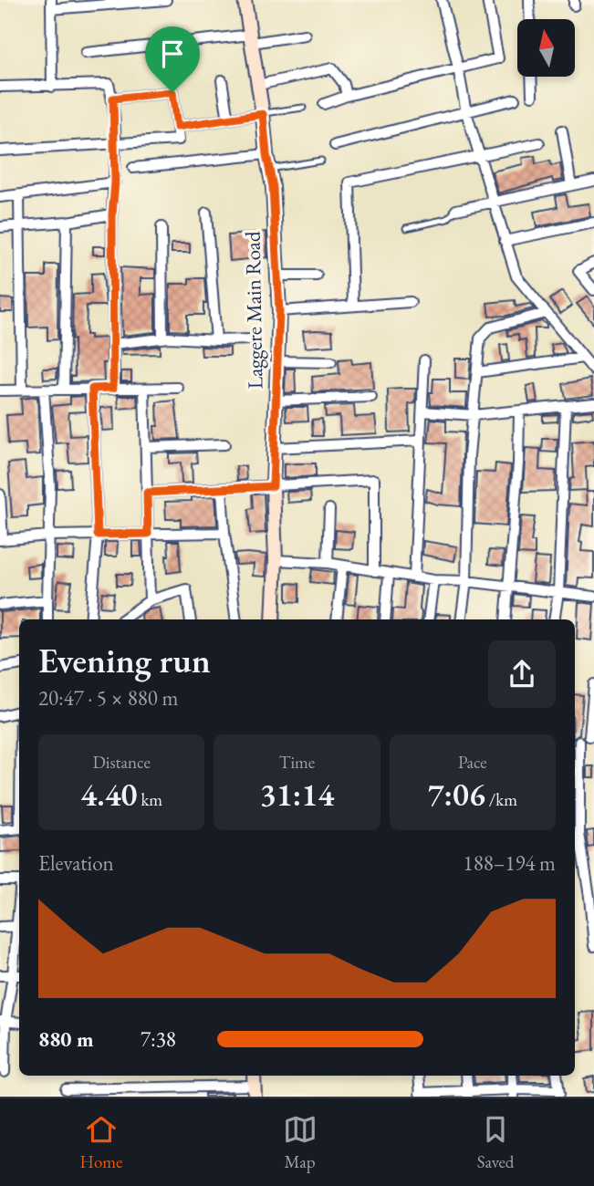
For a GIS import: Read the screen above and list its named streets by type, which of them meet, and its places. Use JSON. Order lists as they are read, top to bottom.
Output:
{
  "streets": {
    "street": ["Laggere Main Road"]
  },
  "north": "top",
  "page": {
    "heading": ["Evening run", "20:47 · 5 × 880 m"],
    "stats": [
      ["Distance", "4.40 km"],
      ["Time", "31:14"],
      ["Pace", "7:06 /km"]
    ],
    "chart": ["Elevation", "188–194 m"],
    "list": [
      {
        "name": "880 m",
        "note": "7:38"
      }
    ],
    "tabs": ["Home", "Map", "Saved"]
  }
}
